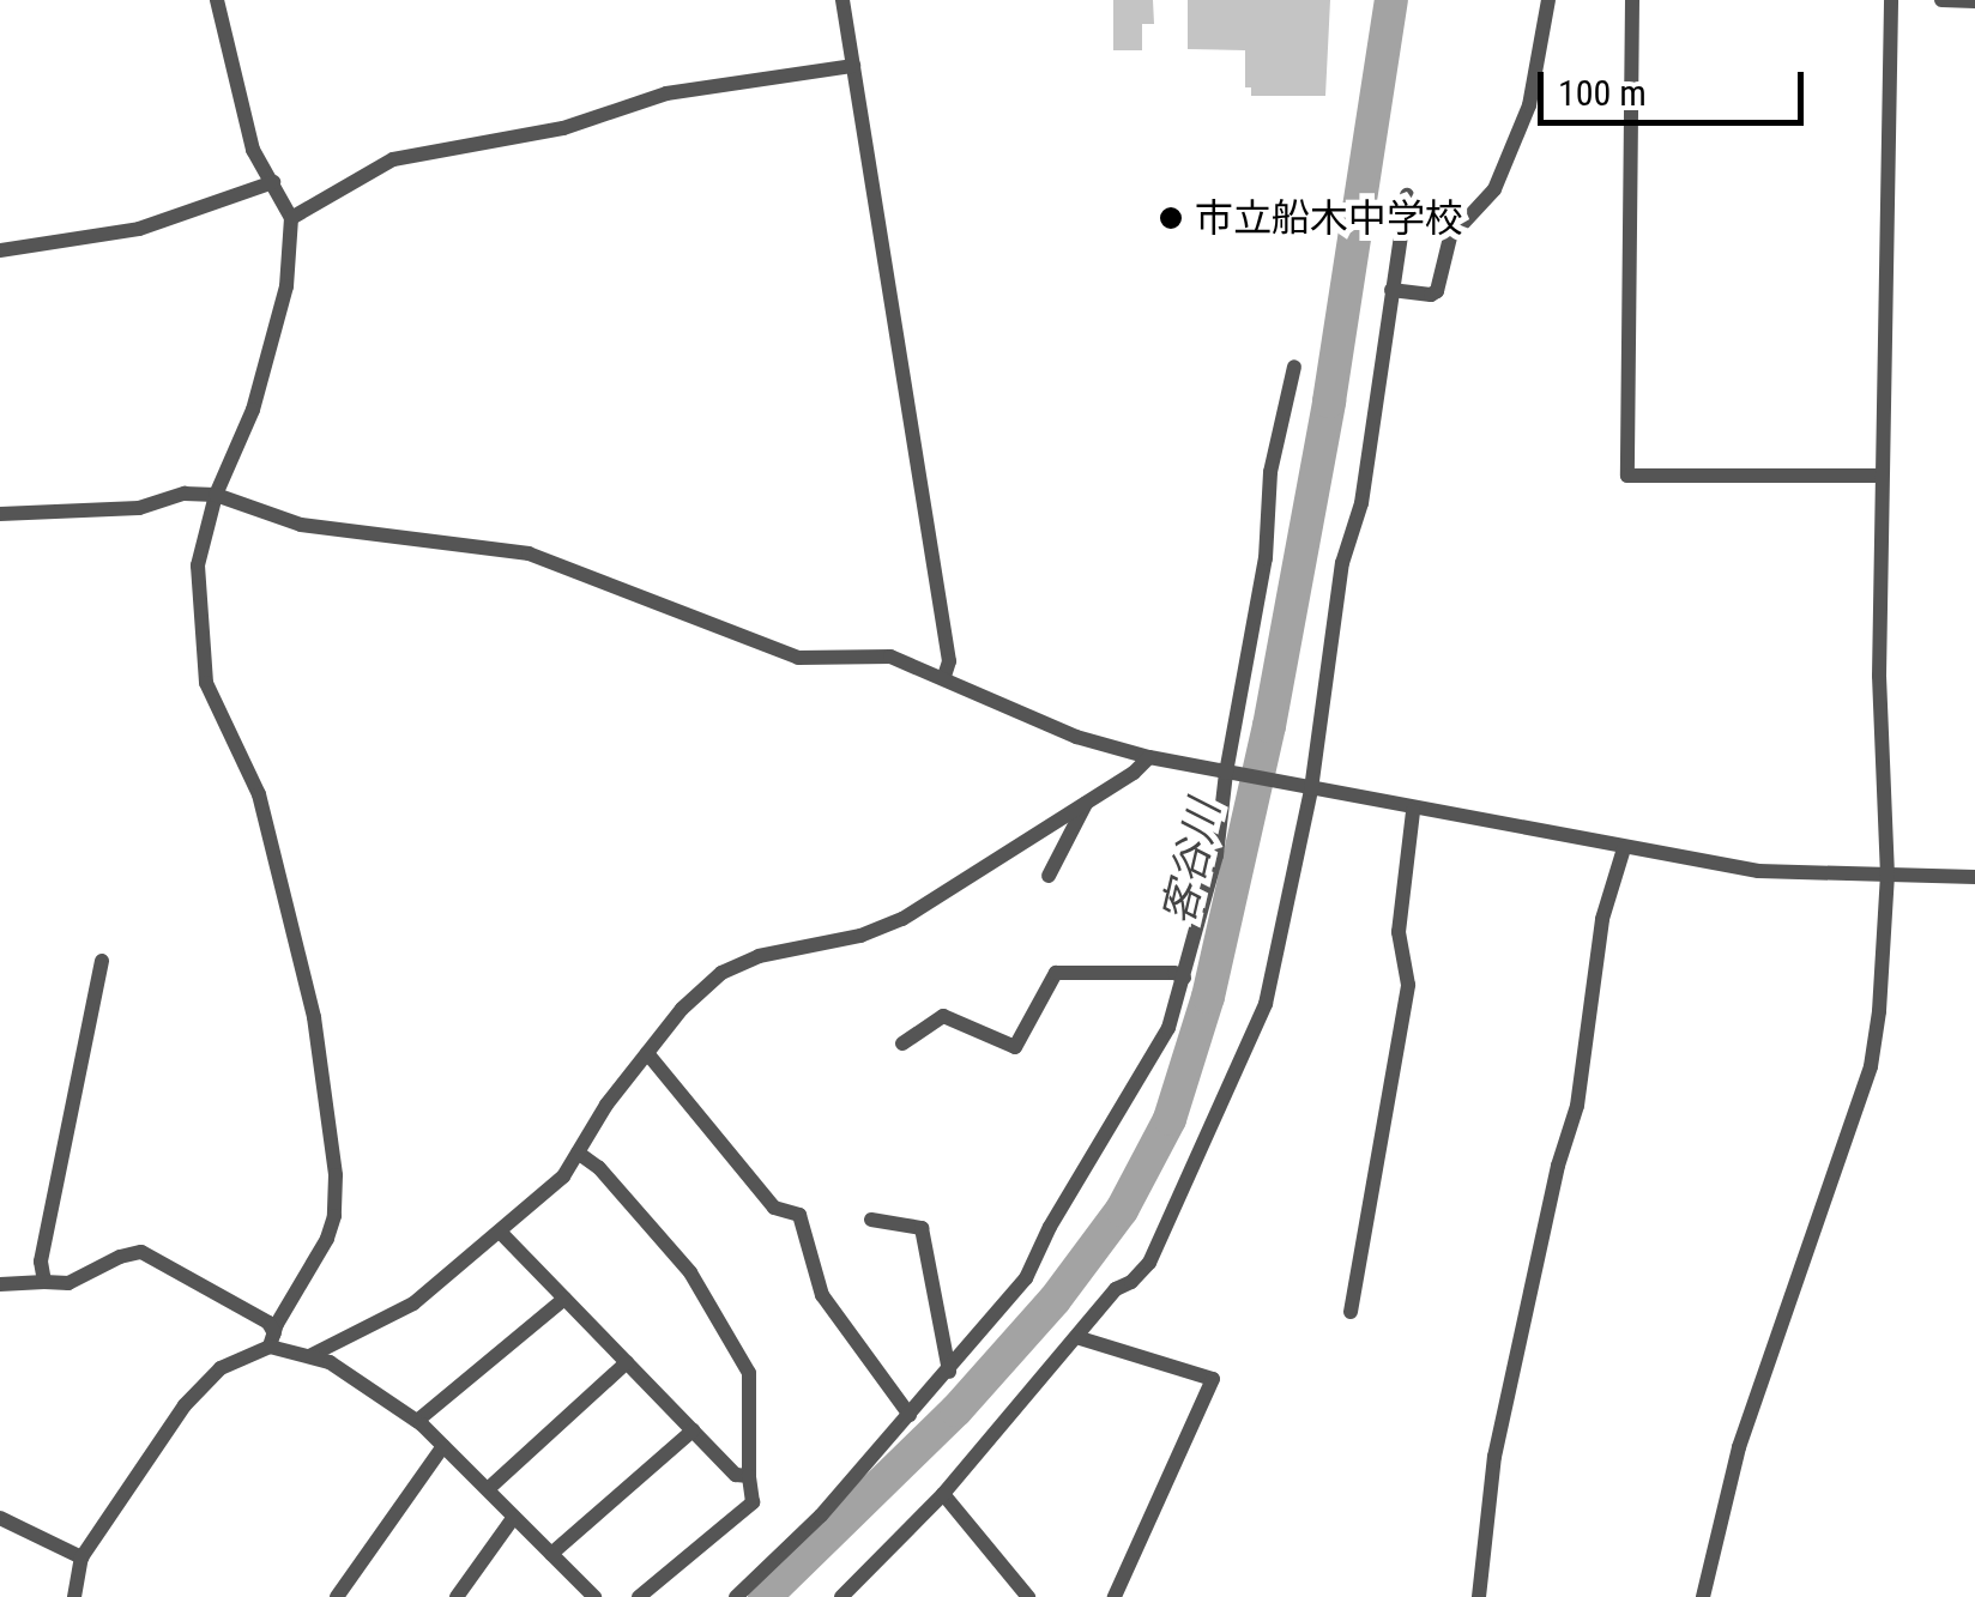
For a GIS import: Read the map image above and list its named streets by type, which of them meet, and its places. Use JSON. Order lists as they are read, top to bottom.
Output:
{
  "water": ["客谷川"],
  "places": ["市立船木中学校"],
  "scale_bar": "100 m"
}
